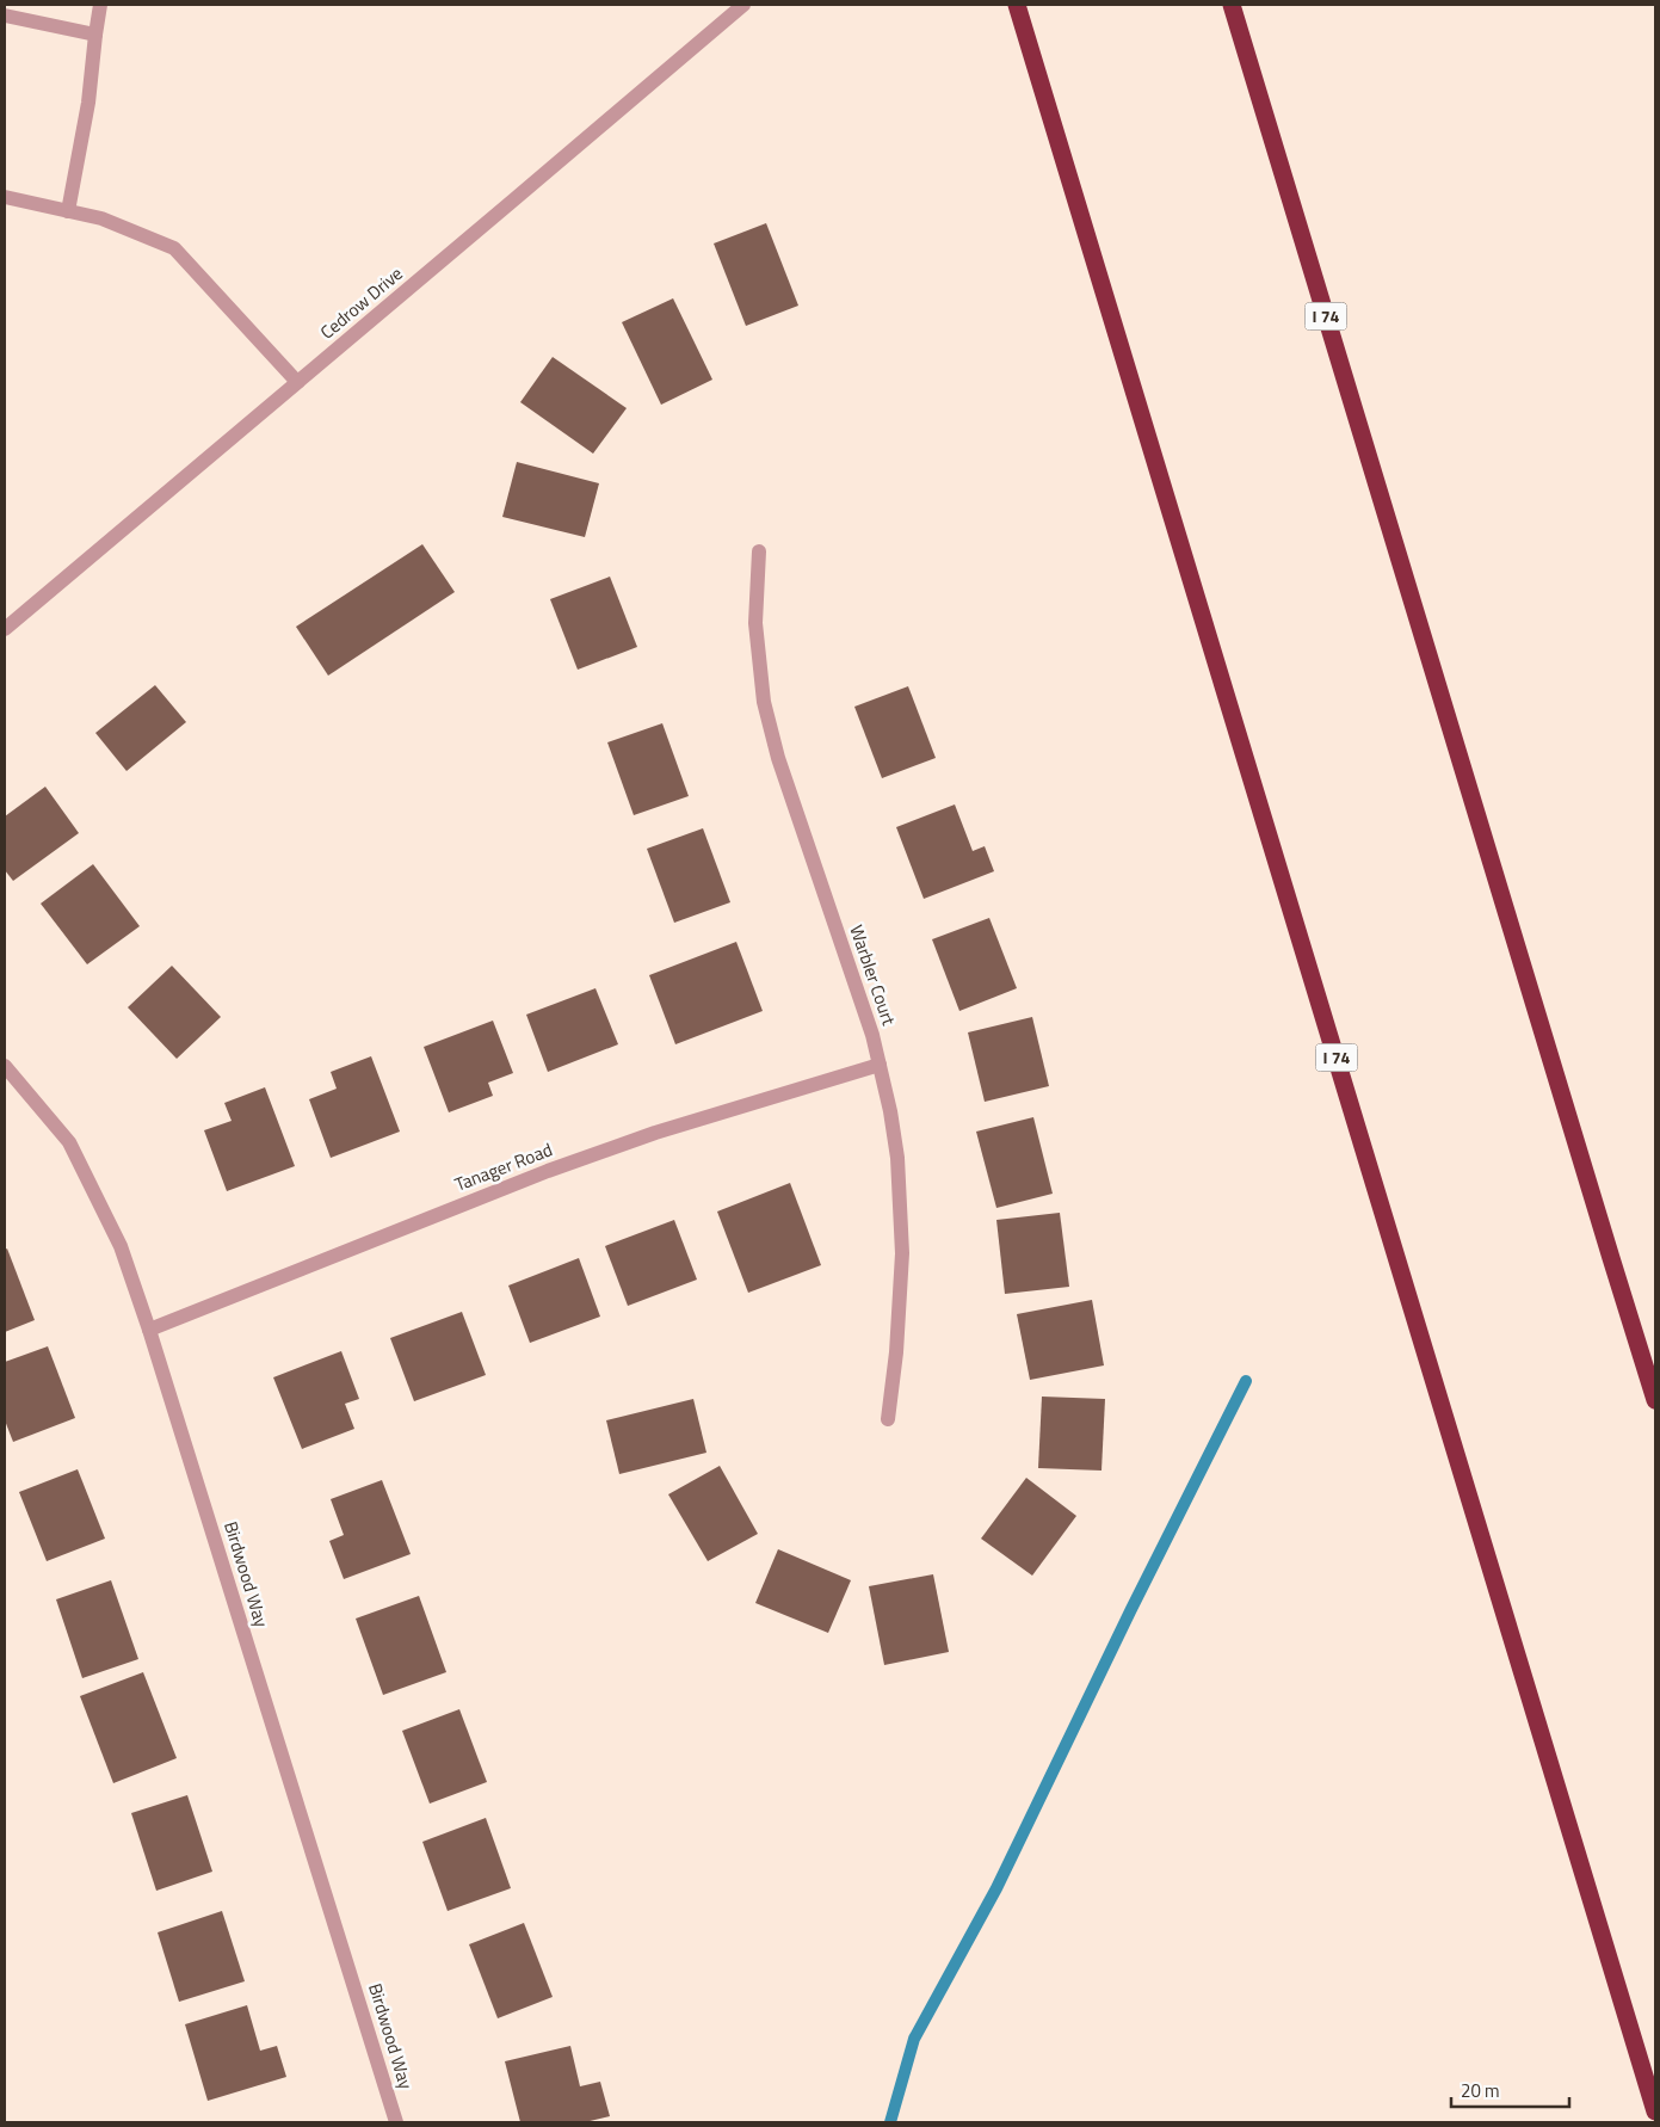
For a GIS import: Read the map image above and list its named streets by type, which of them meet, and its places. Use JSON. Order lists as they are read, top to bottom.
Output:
{
  "streets": {
    "highway": ["I 74"],
    "street": [
      "Cedrow Drive",
      "Warbler Court",
      "Tanager Road",
      "Birdwood Way"
    ]
  },
  "crossings": [
    ["Warbler Court", "Tanager Road"],
    ["Tanager Road", "Birdwood Way"]
  ],
  "scale_bar": "20 m"
}
